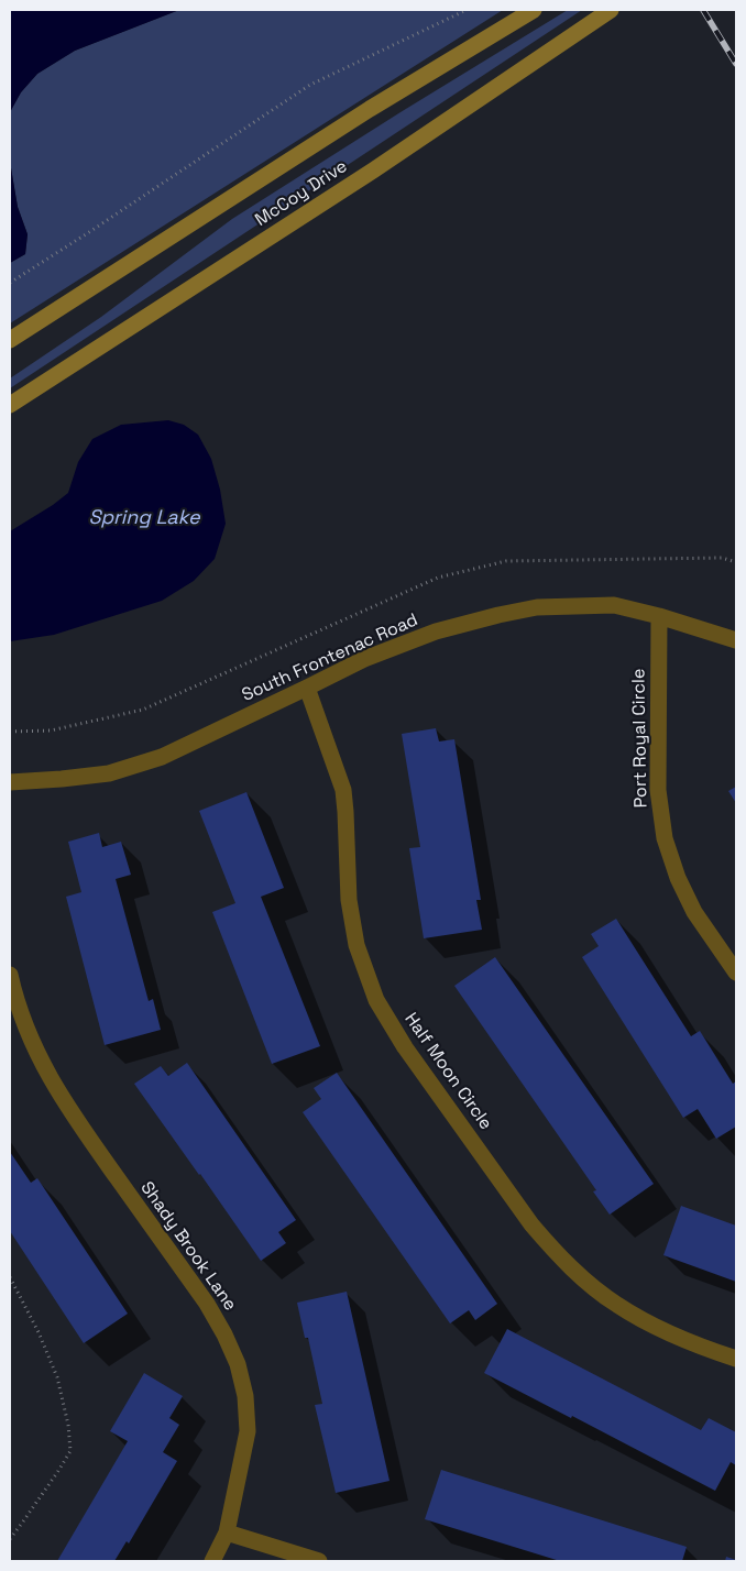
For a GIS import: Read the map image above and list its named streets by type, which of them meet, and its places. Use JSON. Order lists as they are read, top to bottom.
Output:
{
  "streets": {
    "street": [
      "McCoy Drive",
      "South Frontenac Road",
      "Port Royal Circle",
      "Half Moon Circle",
      "Shady Brook Lane"
    ]
  },
  "crossings": [
    ["South Frontenac Road", "Port Royal Circle"],
    ["South Frontenac Road", "Half Moon Circle"]
  ],
  "water": ["Spring Lake"]
}
